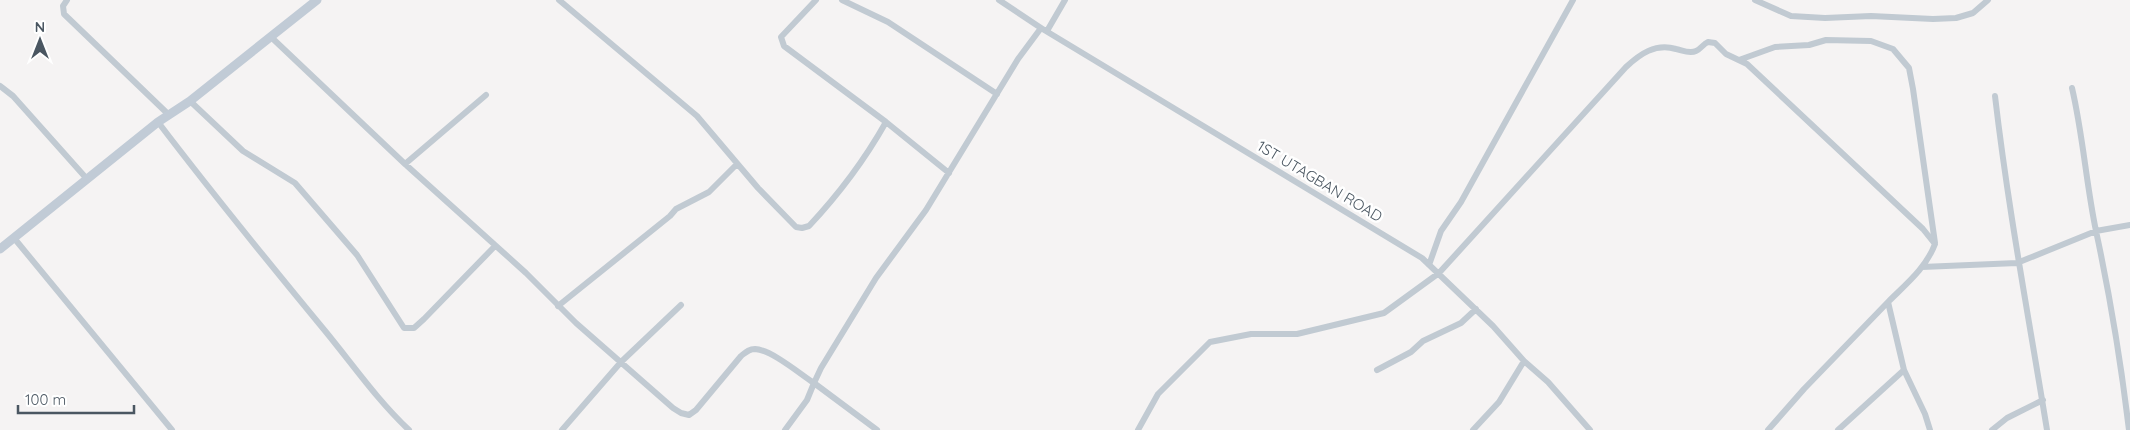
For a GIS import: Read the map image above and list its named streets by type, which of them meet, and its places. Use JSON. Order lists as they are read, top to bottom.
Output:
{
  "streets": {
    "street": ["1ST UTAGBAN ROAD"]
  },
  "scale_bar": "100 m",
  "north": "top"
}
